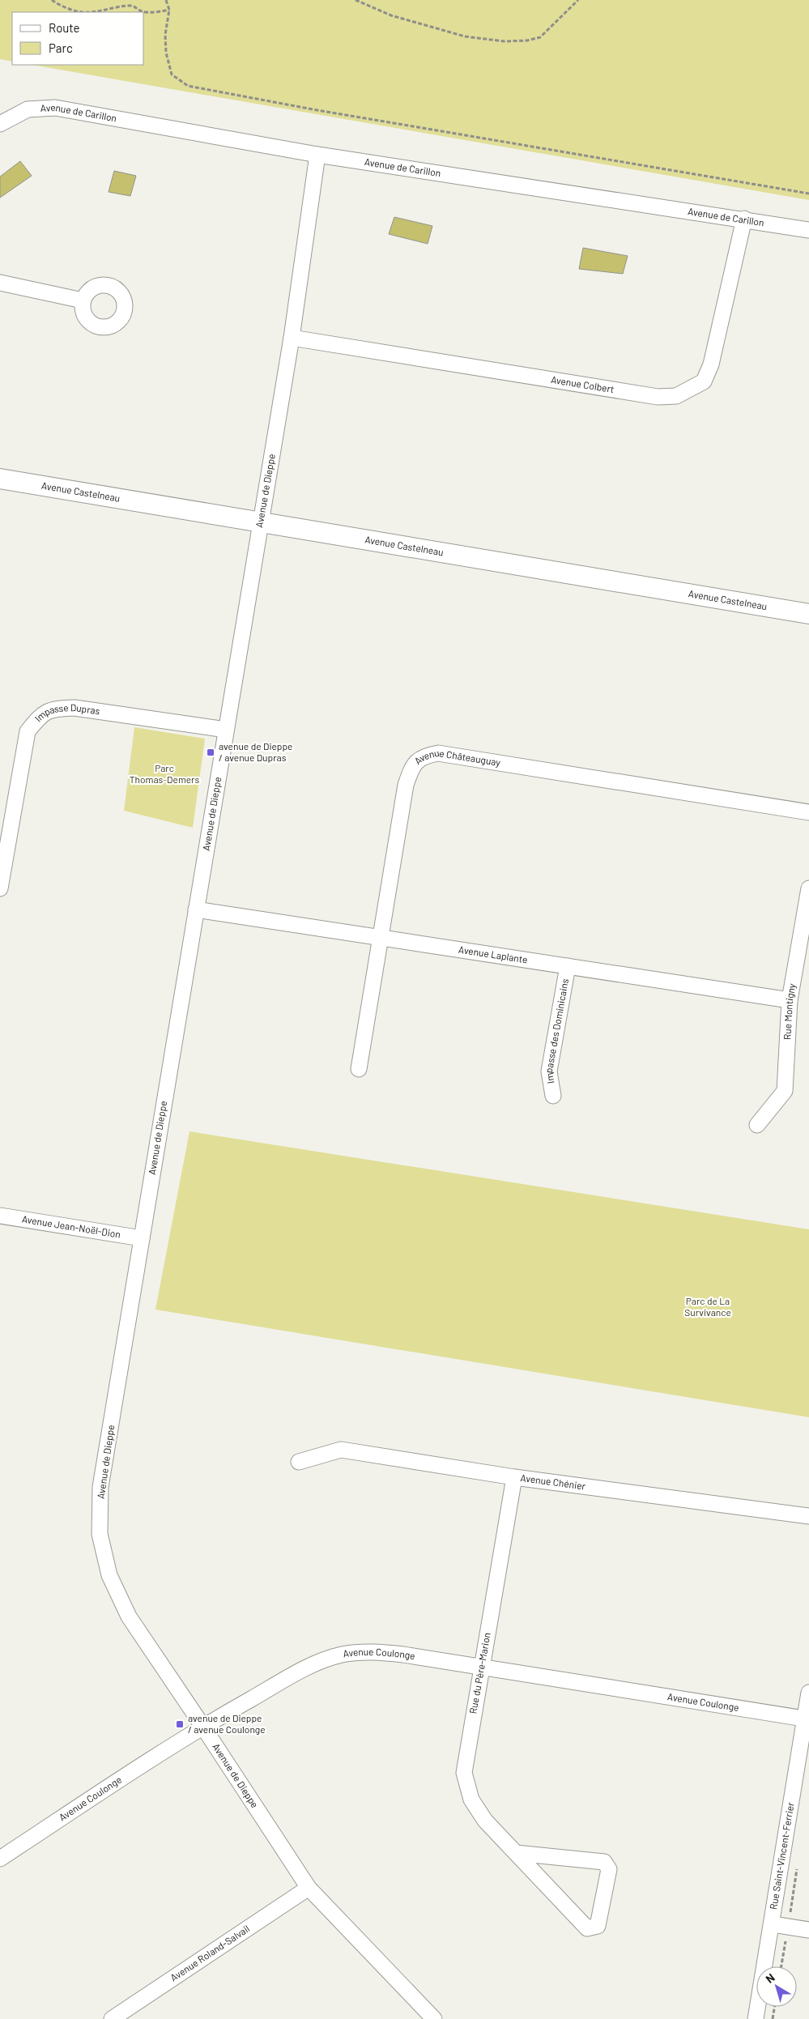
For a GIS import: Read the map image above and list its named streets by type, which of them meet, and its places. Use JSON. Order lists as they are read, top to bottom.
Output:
{
  "streets": {
    "street": [
      "Avenue de Carillon",
      "Avenue Colbert",
      "Avenue de Dieppe",
      "Avenue Castelneau",
      "Impasse Dupras",
      "Avenue Châteauguay",
      "Avenue Laplante",
      "Rue Montigny",
      "Impasse des Dominicains",
      "Avenue Jean-Noël-Dion",
      "Avenue Chénier",
      "Avenue Coulonge",
      "Rue du Père-Marion",
      "Rue Saint-Vincent-Ferrier",
      "Avenue Roland-Salvail"
    ]
  },
  "crossings": [
    ["Avenue de Carillon", "Avenue Colbert"],
    ["Avenue de Carillon", "Avenue de Dieppe"],
    ["Avenue Colbert", "Avenue de Dieppe"],
    ["Avenue de Dieppe", "Avenue Castelneau"],
    ["Avenue de Dieppe", "Impasse Dupras"],
    ["Avenue de Dieppe", "Avenue Laplante"],
    ["Avenue de Dieppe", "Avenue Jean-Noël-Dion"],
    ["Avenue de Dieppe", "Avenue Coulonge"],
    ["Avenue de Dieppe", "Avenue Roland-Salvail"],
    ["Avenue Châteauguay", "Avenue Laplante"],
    ["Avenue Laplante", "Rue Montigny"],
    ["Avenue Laplante", "Impasse des Dominicains"],
    ["Avenue Chénier", "Rue du Père-Marion"],
    ["Avenue Coulonge", "Rue du Père-Marion"],
    ["Avenue Coulonge", "Rue Saint-Vincent-Ferrier"]
  ],
  "parks": ["Parc Thomas-Demers", "Parc de La Survivance"],
  "places": {
    "transit": ["avenue de Dieppe / avenue Dupras", "avenue de Dieppe / avenue Coulonge"]
  },
  "legend": ["Route", "Parc"],
  "north": "top left"
}
